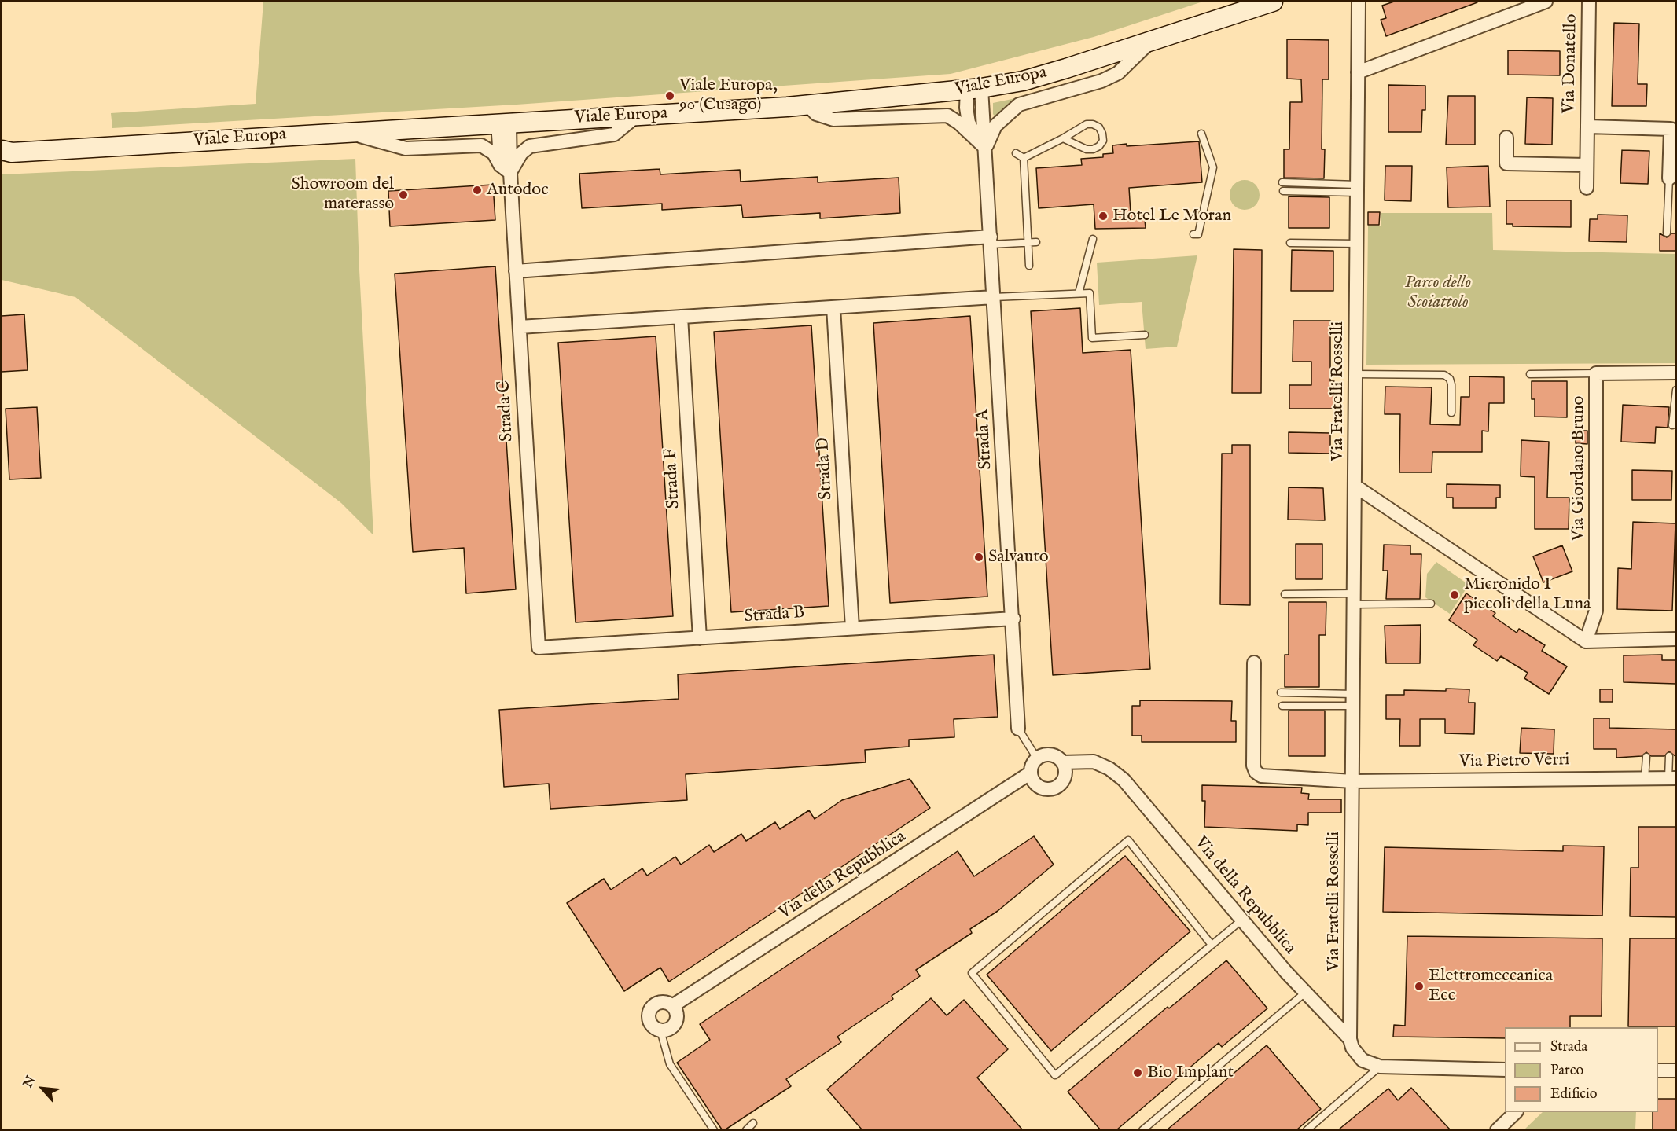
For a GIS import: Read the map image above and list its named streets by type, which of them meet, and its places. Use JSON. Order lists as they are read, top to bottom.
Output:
{
  "streets": {
    "main road": ["Viale Europa"],
    "street": [
      "Via Donatello",
      "Via Fratelli Rosselli",
      "Strada C",
      "Strada A",
      "Strada D",
      "Via Giordano Bruno",
      "Strada F",
      "Strada B",
      "Via Pietro Verri",
      "Via della Repubblica"
    ]
  },
  "crossings": [
    ["Viale Europa", "Strada C"],
    ["Viale Europa", "Strada A"],
    ["Via Fratelli Rosselli", "Via Pietro Verri"],
    ["Via Fratelli Rosselli", "Via della Repubblica"],
    ["Strada C", "Strada B"],
    ["Strada A", "Strada B"],
    ["Strada D", "Strada B"],
    ["Strada F", "Strada B"]
  ],
  "parks": ["Parco dello Scoiattolo"],
  "places": [
    "Viale Europa, 90 (Cusago)",
    "Autodoc",
    "Showroom del materasso",
    "Hotel Le Moran",
    "Salvauto",
    "Micronido I piccoli della Luna",
    "Elettromeccanica Ecc",
    "Bio Implant"
  ],
  "legend": ["Strada", "Parco", "Edificio"],
  "north": "top left"
}
